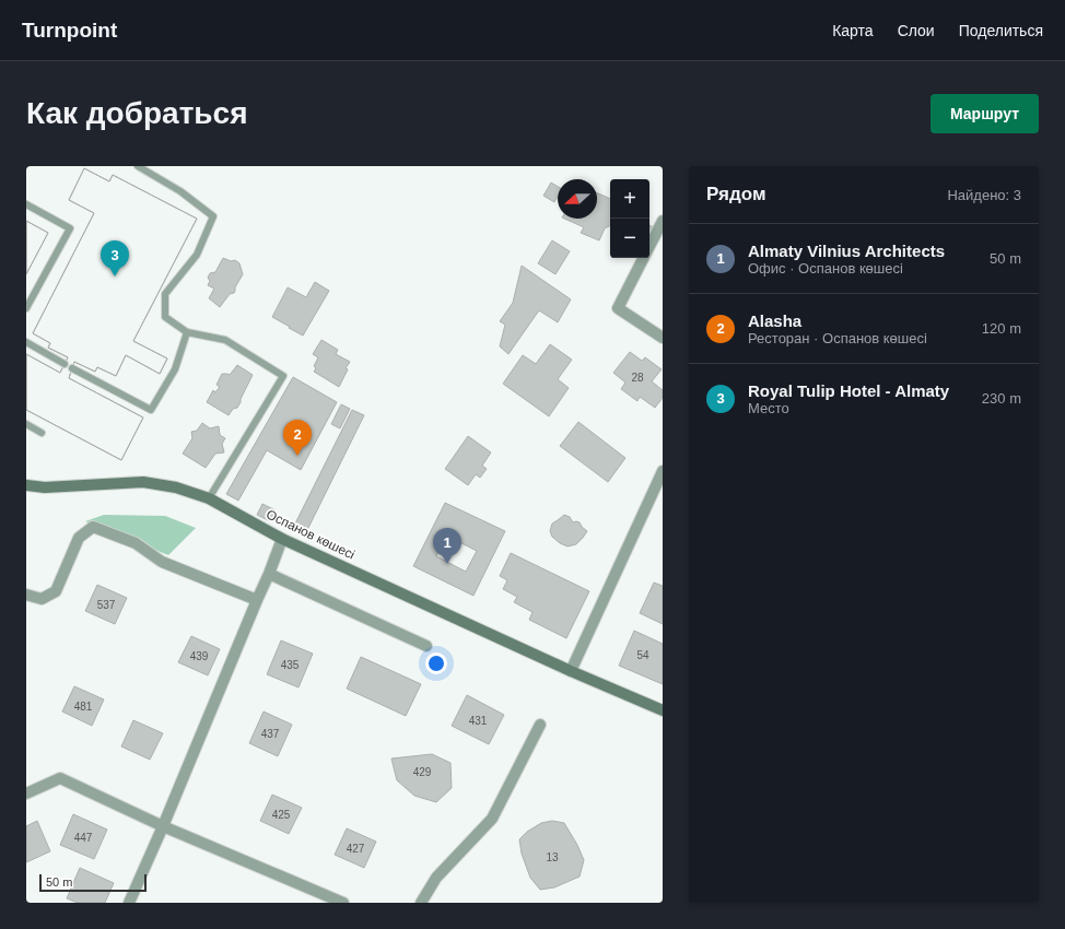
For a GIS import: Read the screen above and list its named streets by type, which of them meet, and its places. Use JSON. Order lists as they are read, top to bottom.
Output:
{
  "streets": {
    "street": ["Оспанов көшесі"]
  },
  "house_numbers": [
    "28",
    "537",
    "54",
    "439",
    "435",
    "481",
    "431",
    "437",
    "429",
    "425",
    "447",
    "427",
    "13"
  ],
  "scale_bar": "50 m",
  "north": "left",
  "page": {
    "header": "Turnpoint",
    "nav": ["Карта", "Слои", "Поделиться"],
    "buttons": "Маршрут",
    "title": "Как добраться",
    "heading": ["Рядом", "Найдено: 3"],
    "map_buttons": ["+", "−"],
    "list": [
      {
        "mark": "1",
        "name": "Almaty Vilnius Architects",
        "note": "Офис · Оспанов көшесі",
        "value": "50 m"
      },
      {
        "mark": "2",
        "name": "Alasha",
        "note": "Ресторан · Оспанов көшесі",
        "value": "120 m"
      },
      {
        "mark": "3",
        "name": "Royal Tulip Hotel - Almaty",
        "note": "Место",
        "value": "230 m"
      }
    ],
    "pins": ["3", "2", "1"],
    "scale": "50 m"
  }
}
